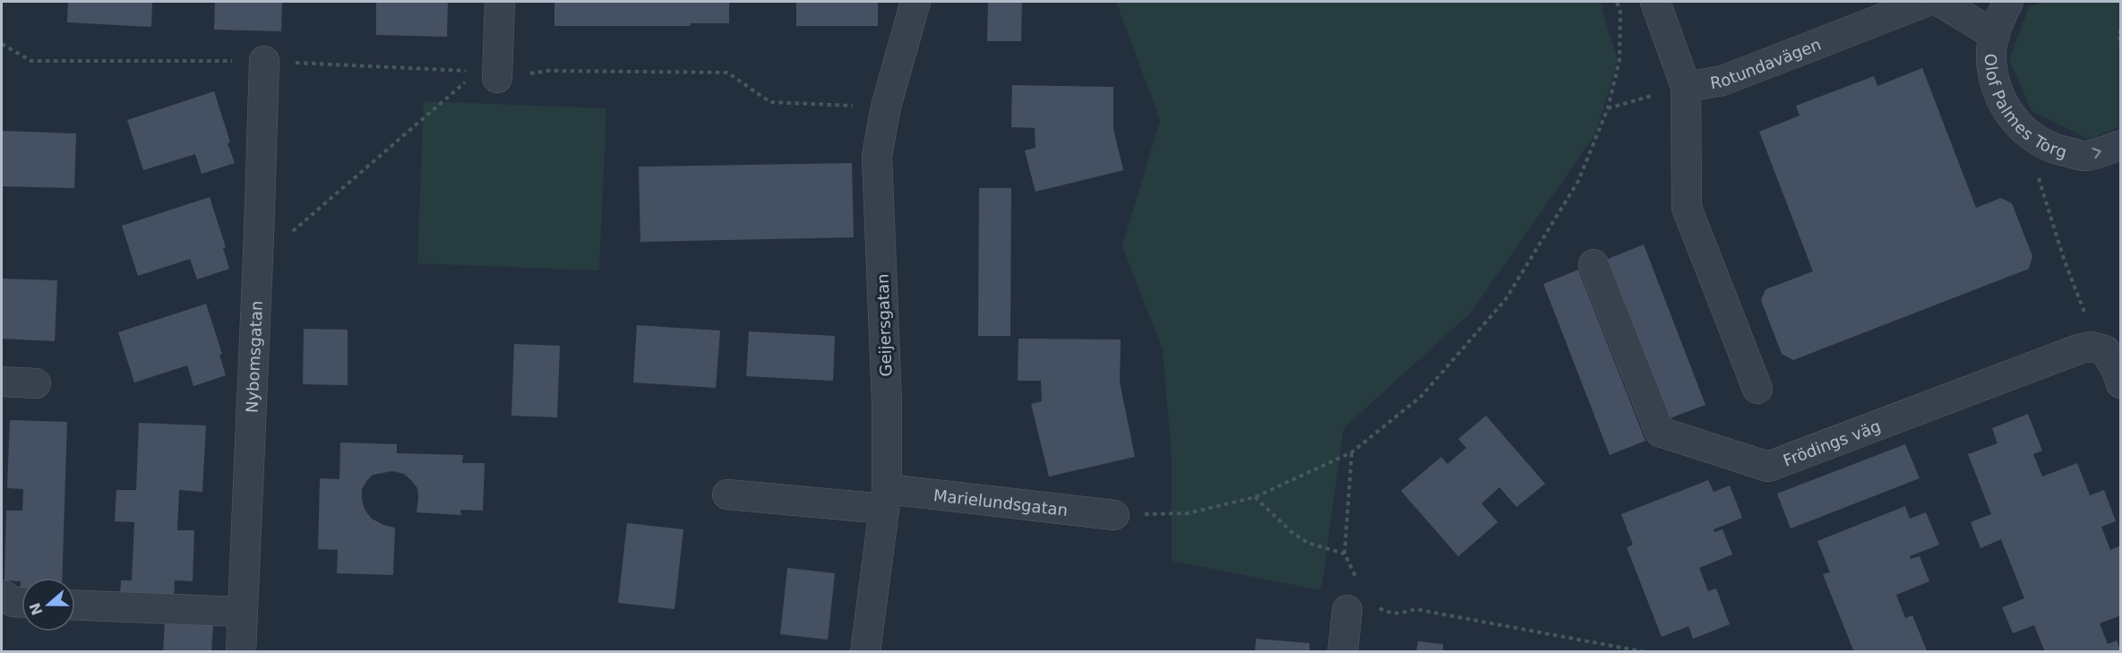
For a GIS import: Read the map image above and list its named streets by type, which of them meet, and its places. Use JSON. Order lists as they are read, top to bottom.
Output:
{
  "streets": {
    "street": [
      "Rotundavägen",
      "Olof Palmes Torg",
      "Geijersgatan",
      "Nybomsgatan",
      "Frödings väg",
      "Marielundsgatan"
    ]
  },
  "crossings": [
    ["Geijersgatan", "Marielundsgatan"]
  ],
  "north": "left"
}
